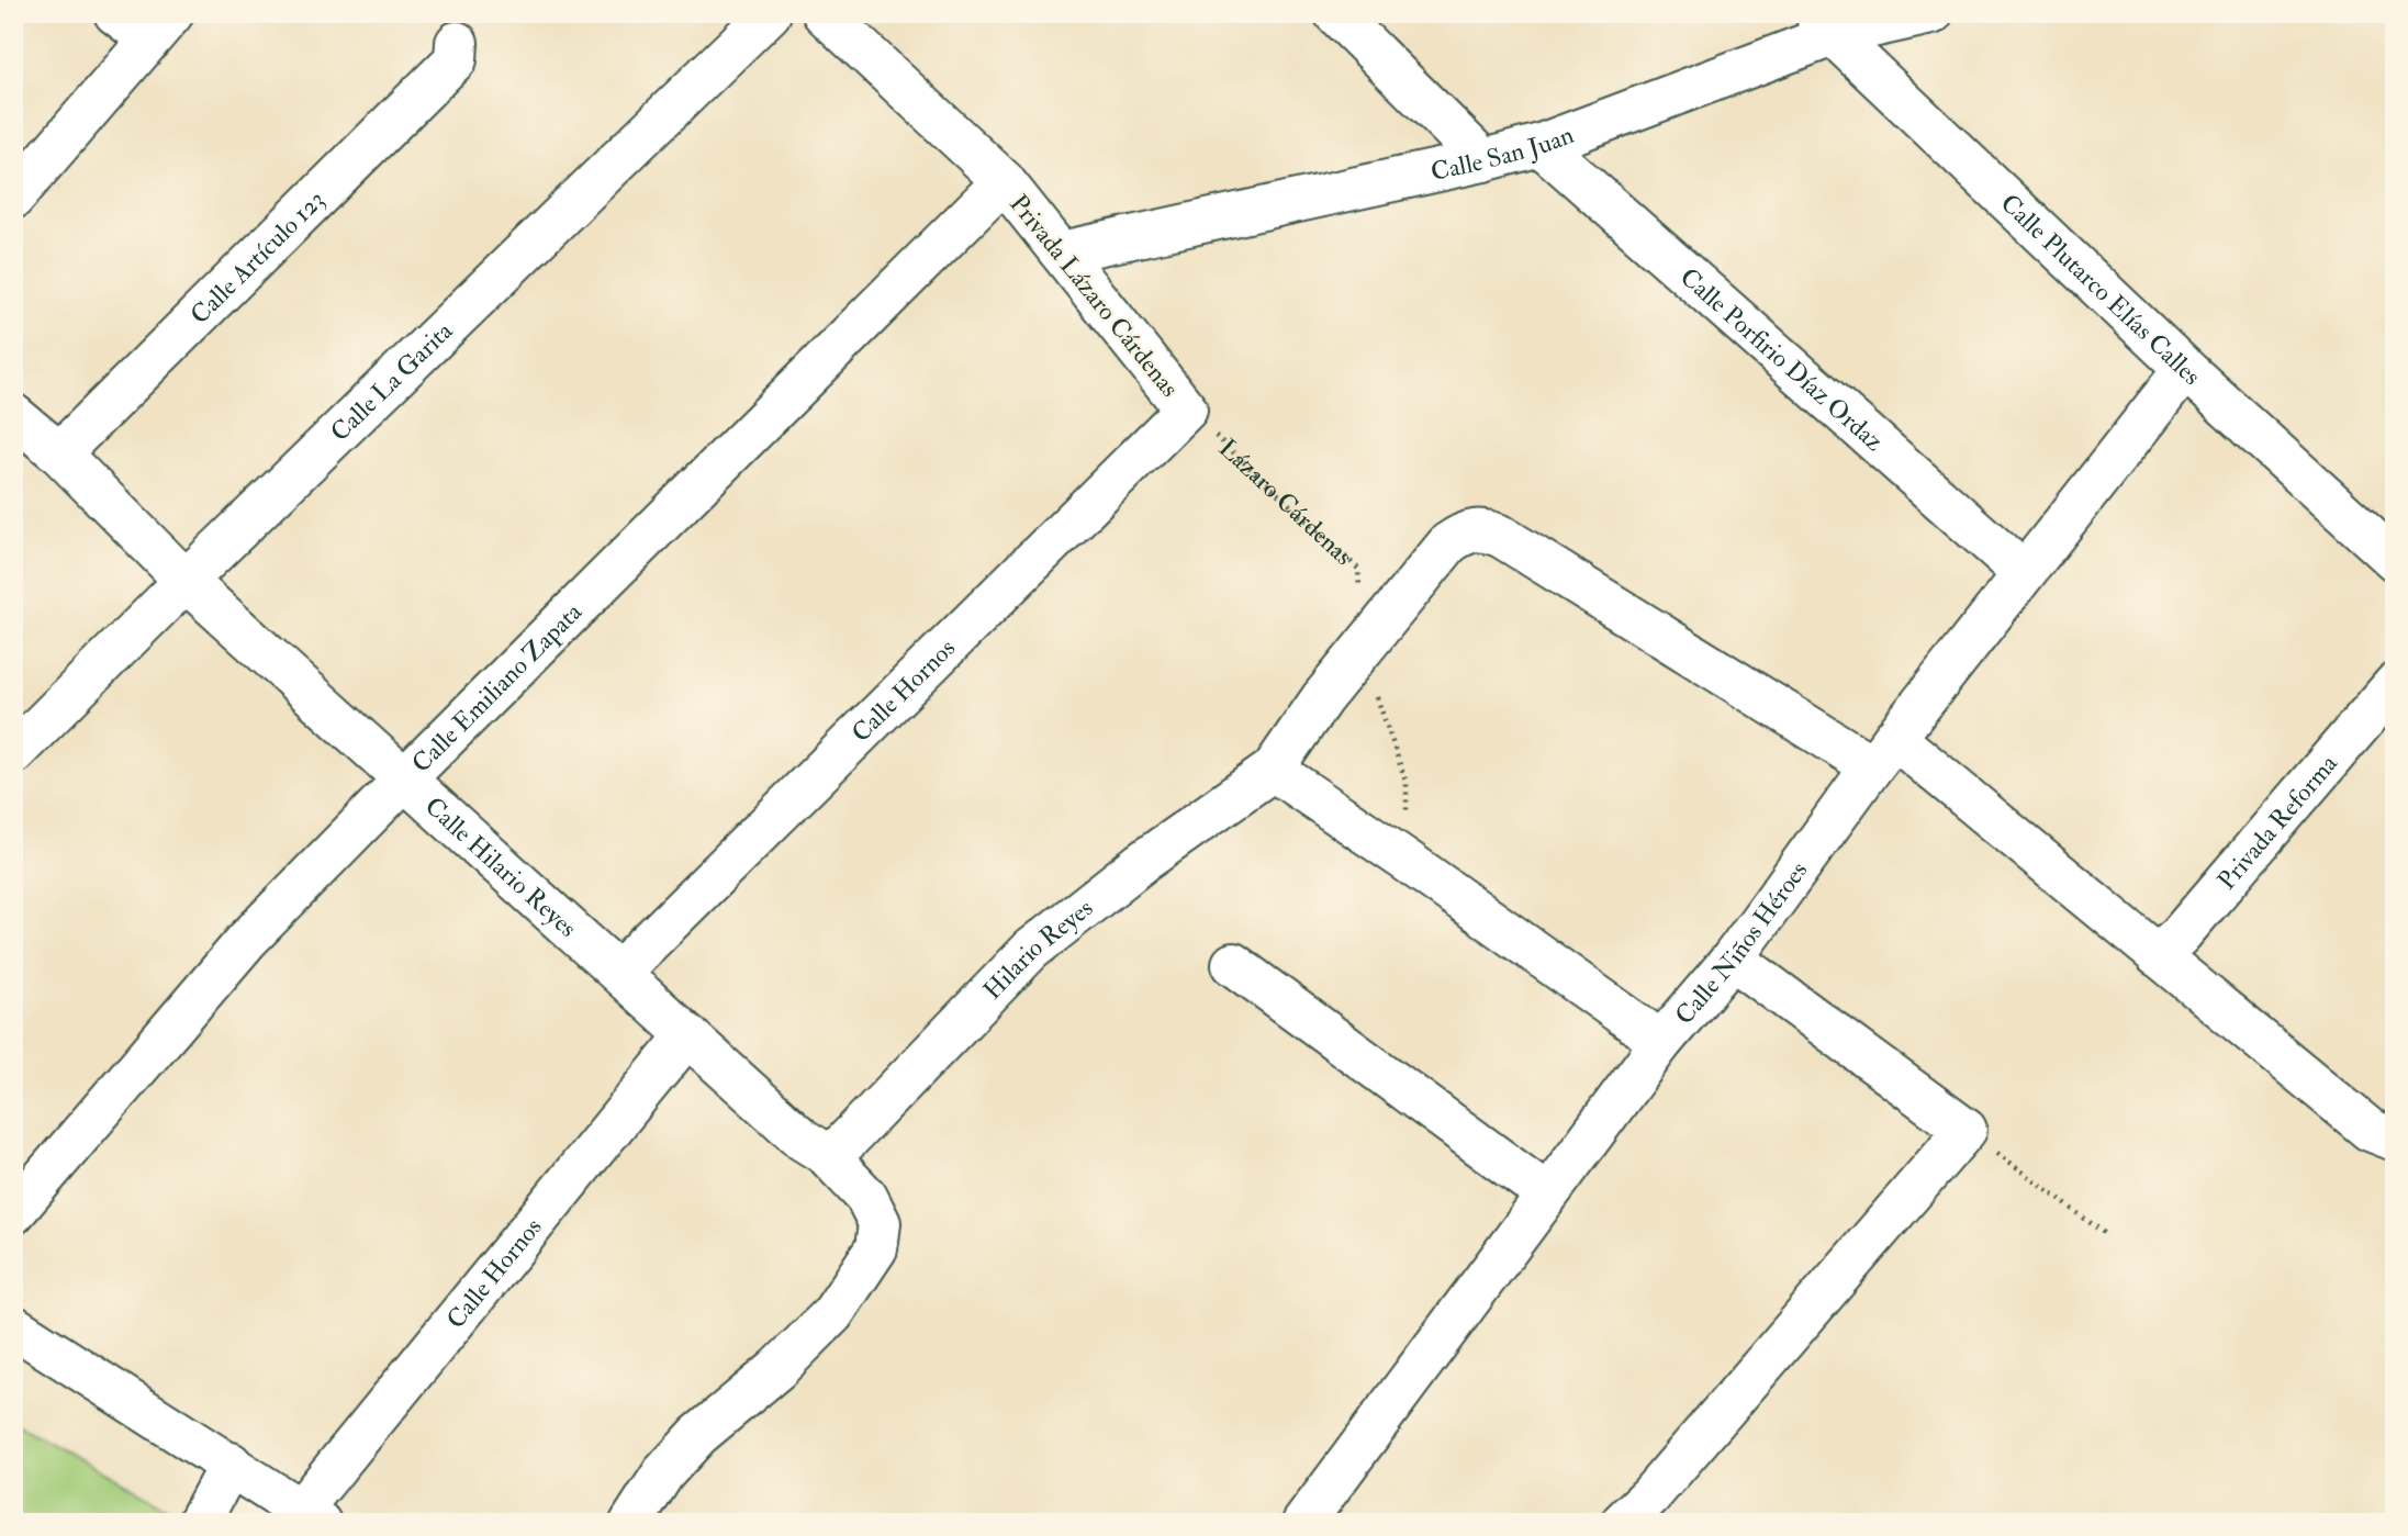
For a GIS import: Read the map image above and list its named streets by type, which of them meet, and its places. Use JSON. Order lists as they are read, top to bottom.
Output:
{
  "streets": {
    "street": [
      "Calle San Juan",
      "Calle Artículo 123",
      "Calle Plutarco Elías Calles",
      "Privada Lázaro Cárdenas",
      "Calle Porfirio Díaz Ordaz",
      "Calle La Garita",
      "Calle Emiliano Zapata",
      "Calle Hornos",
      "Privada Reforma",
      "Calle Hilario Reyes",
      "Calle Niños Héroes",
      "Hilario Reyes"
    ],
    "path": ["Lázaro Cárdenas"]
  },
  "crossings": [
    ["Calle San Juan", "Calle Plutarco Elías Calles"],
    ["Calle San Juan", "Privada Lázaro Cárdenas"],
    ["Calle San Juan", "Calle Porfirio Díaz Ordaz"],
    ["Calle Artículo 123", "Calle Hilario Reyes"],
    ["Calle Plutarco Elías Calles", "Calle Niños Héroes"],
    ["Privada Lázaro Cárdenas", "Lázaro Cárdenas"],
    ["Privada Lázaro Cárdenas", "Calle Emiliano Zapata"],
    ["Privada Lázaro Cárdenas", "Calle Hornos"],
    ["Calle Porfirio Díaz Ordaz", "Calle Niños Héroes"],
    ["Calle La Garita", "Calle Hilario Reyes"],
    ["Lázaro Cárdenas", "Calle Hornos"],
    ["Calle Emiliano Zapata", "Calle Hilario Reyes"],
    ["Calle Hornos", "Calle Hilario Reyes"],
    ["Calle Hilario Reyes", "Hilario Reyes"]
  ]
}
